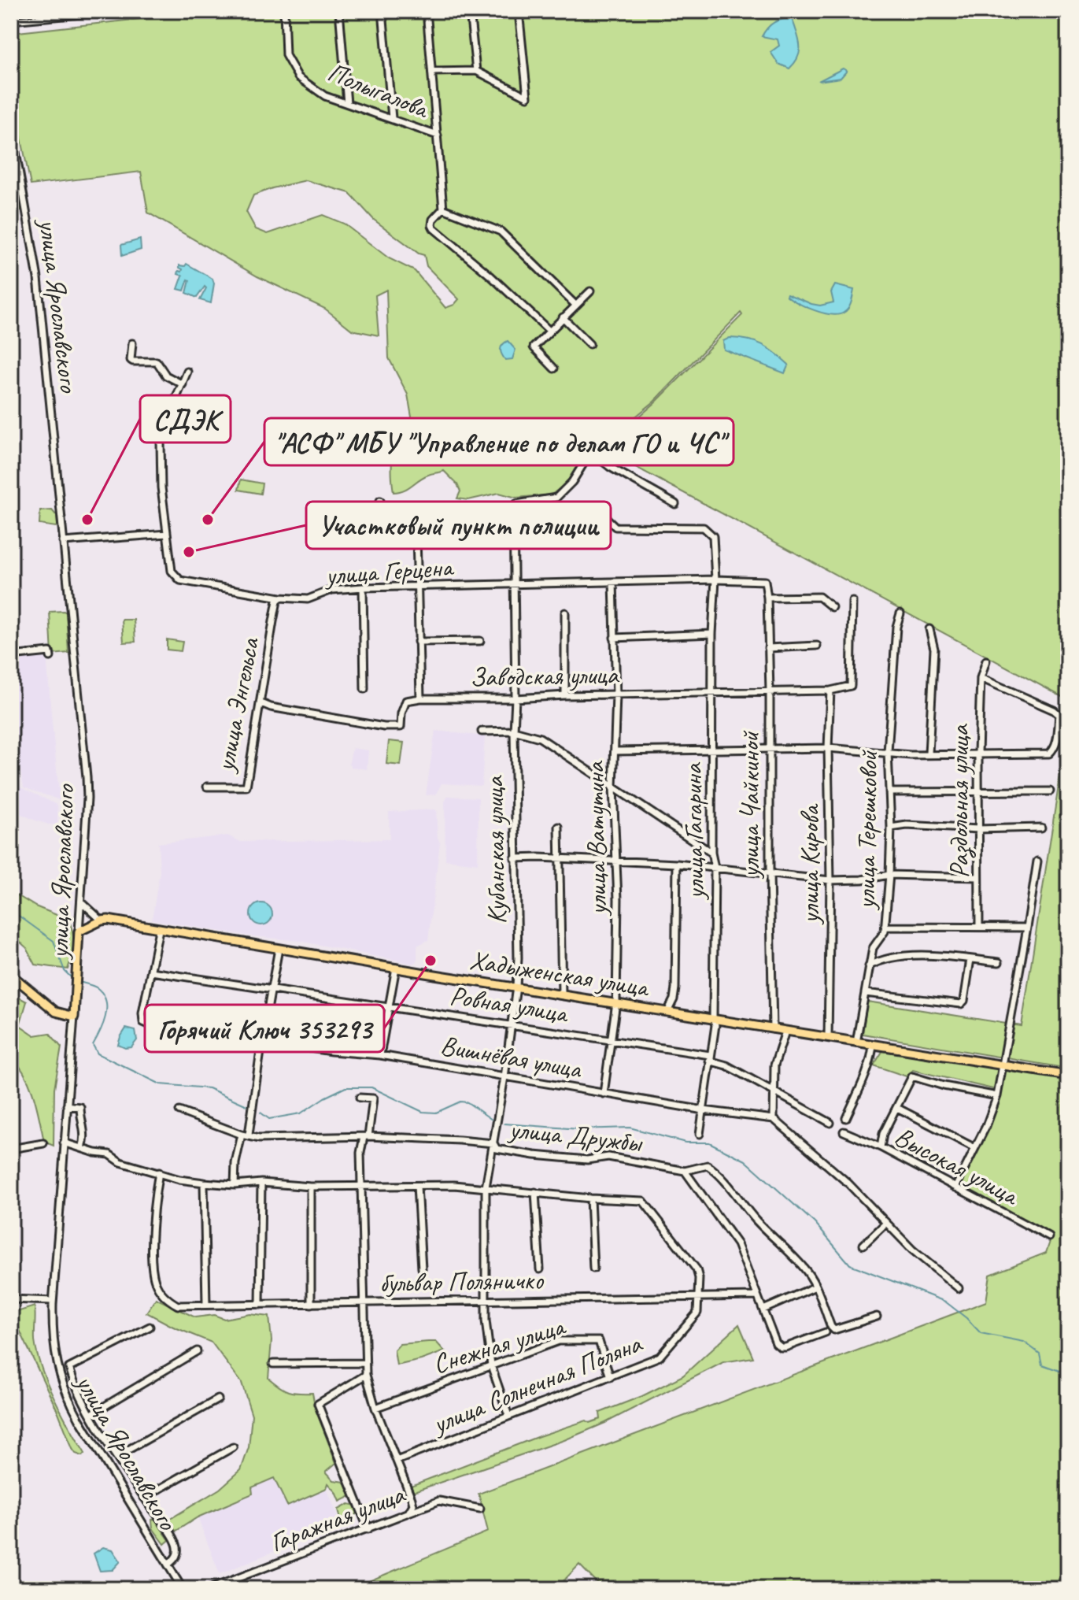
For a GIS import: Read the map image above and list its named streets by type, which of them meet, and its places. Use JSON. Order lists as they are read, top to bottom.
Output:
{
  "streets": {
    "main road": ["улица Ярославского", "Хадыженская улица"],
    "street": [
      "Полыгалова",
      "улица Герцена",
      "Заводская улица",
      "улица Энгельса",
      "Раздольная улица",
      "улица Чайкиной",
      "улица Терешковой",
      "улица Гагарина",
      "улица Ватутина",
      "Кубанская улица",
      "улица Кирова",
      "Ровная улица",
      "Вишнёвая улица",
      "улица Дружбы",
      "Высокая улица",
      "бульвар Поляничко",
      "Снежная улица",
      "улица Солнечная Поляна",
      "Гаражная улица"
    ]
  },
  "crossings": [
    ["улица Герцена", "улица Энгельса"],
    ["улица Герцена", "улица Чайкиной"],
    ["улица Герцена", "улица Гагарина"],
    ["улица Герцена", "улица Ватутина"],
    ["улица Герцена", "Кубанская улица"],
    ["Заводская улица", "улица Чайкиной"],
    ["Заводская улица", "улица Гагарина"],
    ["Заводская улица", "улица Ватутина"],
    ["Заводская улица", "Кубанская улица"],
    ["Заводская улица", "улица Кирова"],
    ["улица Чайкиной", "Хадыженская улица"],
    ["улица Терешковой", "Хадыженская улица"],
    ["улица Гагарина", "Хадыженская улица"],
    ["улица Гагарина", "Ровная улица"],
    ["улица Гагарина", "Вишнёвая улица"],
    ["улица Ватутина", "Хадыженская улица"],
    ["улица Ватутина", "Ровная улица"],
    ["улица Ватутина", "Вишнёвая улица"],
    ["Кубанская улица", "Хадыженская улица"],
    ["Кубанская улица", "Ровная улица"],
    ["Кубанская улица", "Вишнёвая улица"],
    ["Кубанская улица", "улица Дружбы"],
    ["Кубанская улица", "бульвар Поляничко"],
    ["Кубанская улица", "Снежная улица"],
    ["Кубанская улица", "улица Солнечная Поляна"],
    ["улица Кирова", "Хадыженская улица"],
    ["Ровная улица", "Вишнёвая улица"],
    ["бульвар Поляничко", "улица Солнечная Поляна"],
    ["Снежная улица", "улица Солнечная Поляна"]
  ],
  "places": [
    "СДЭК",
    "\"АСФ\" МБУ \"Управление по делам ГО и ЧС\"",
    "Участковый пункт полиции",
    "Горячий Ключ 353293"
  ]
}
